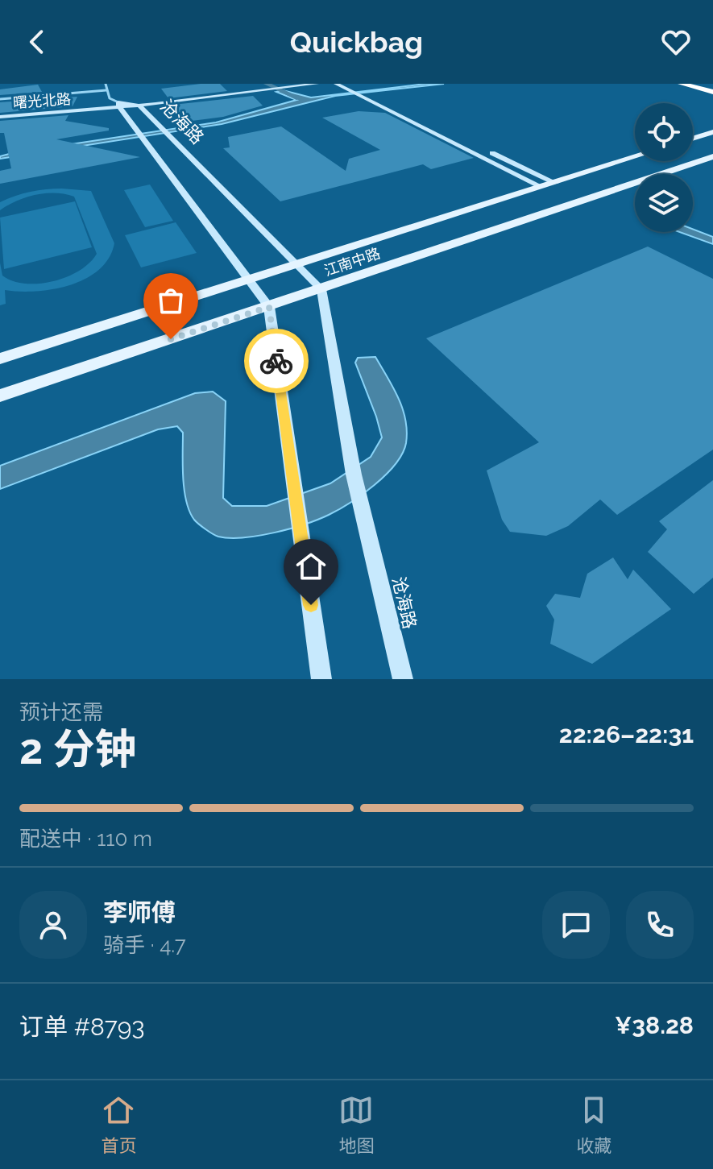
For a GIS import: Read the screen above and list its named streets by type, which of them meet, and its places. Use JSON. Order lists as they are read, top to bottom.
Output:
{
  "streets": {
    "main road": ["江南中路"],
    "street": ["曙光北路", "沧海路"]
  },
  "crossings": [
    ["曙光北路", "沧海路"],
    ["沧海路", "江南中路"]
  ],
  "page": {
    "header": "Quickbag",
    "heading": ["2 分钟", "预计还需", "22:26–22:31"],
    "panel": [
      "李师傅",
      "骑手 · 4.7",
      "订单 #8793",
      "¥38.28"
    ],
    "bar": "配送中 · 110 m",
    "tabs": ["首页", "地图", "收藏"]
  }
}
